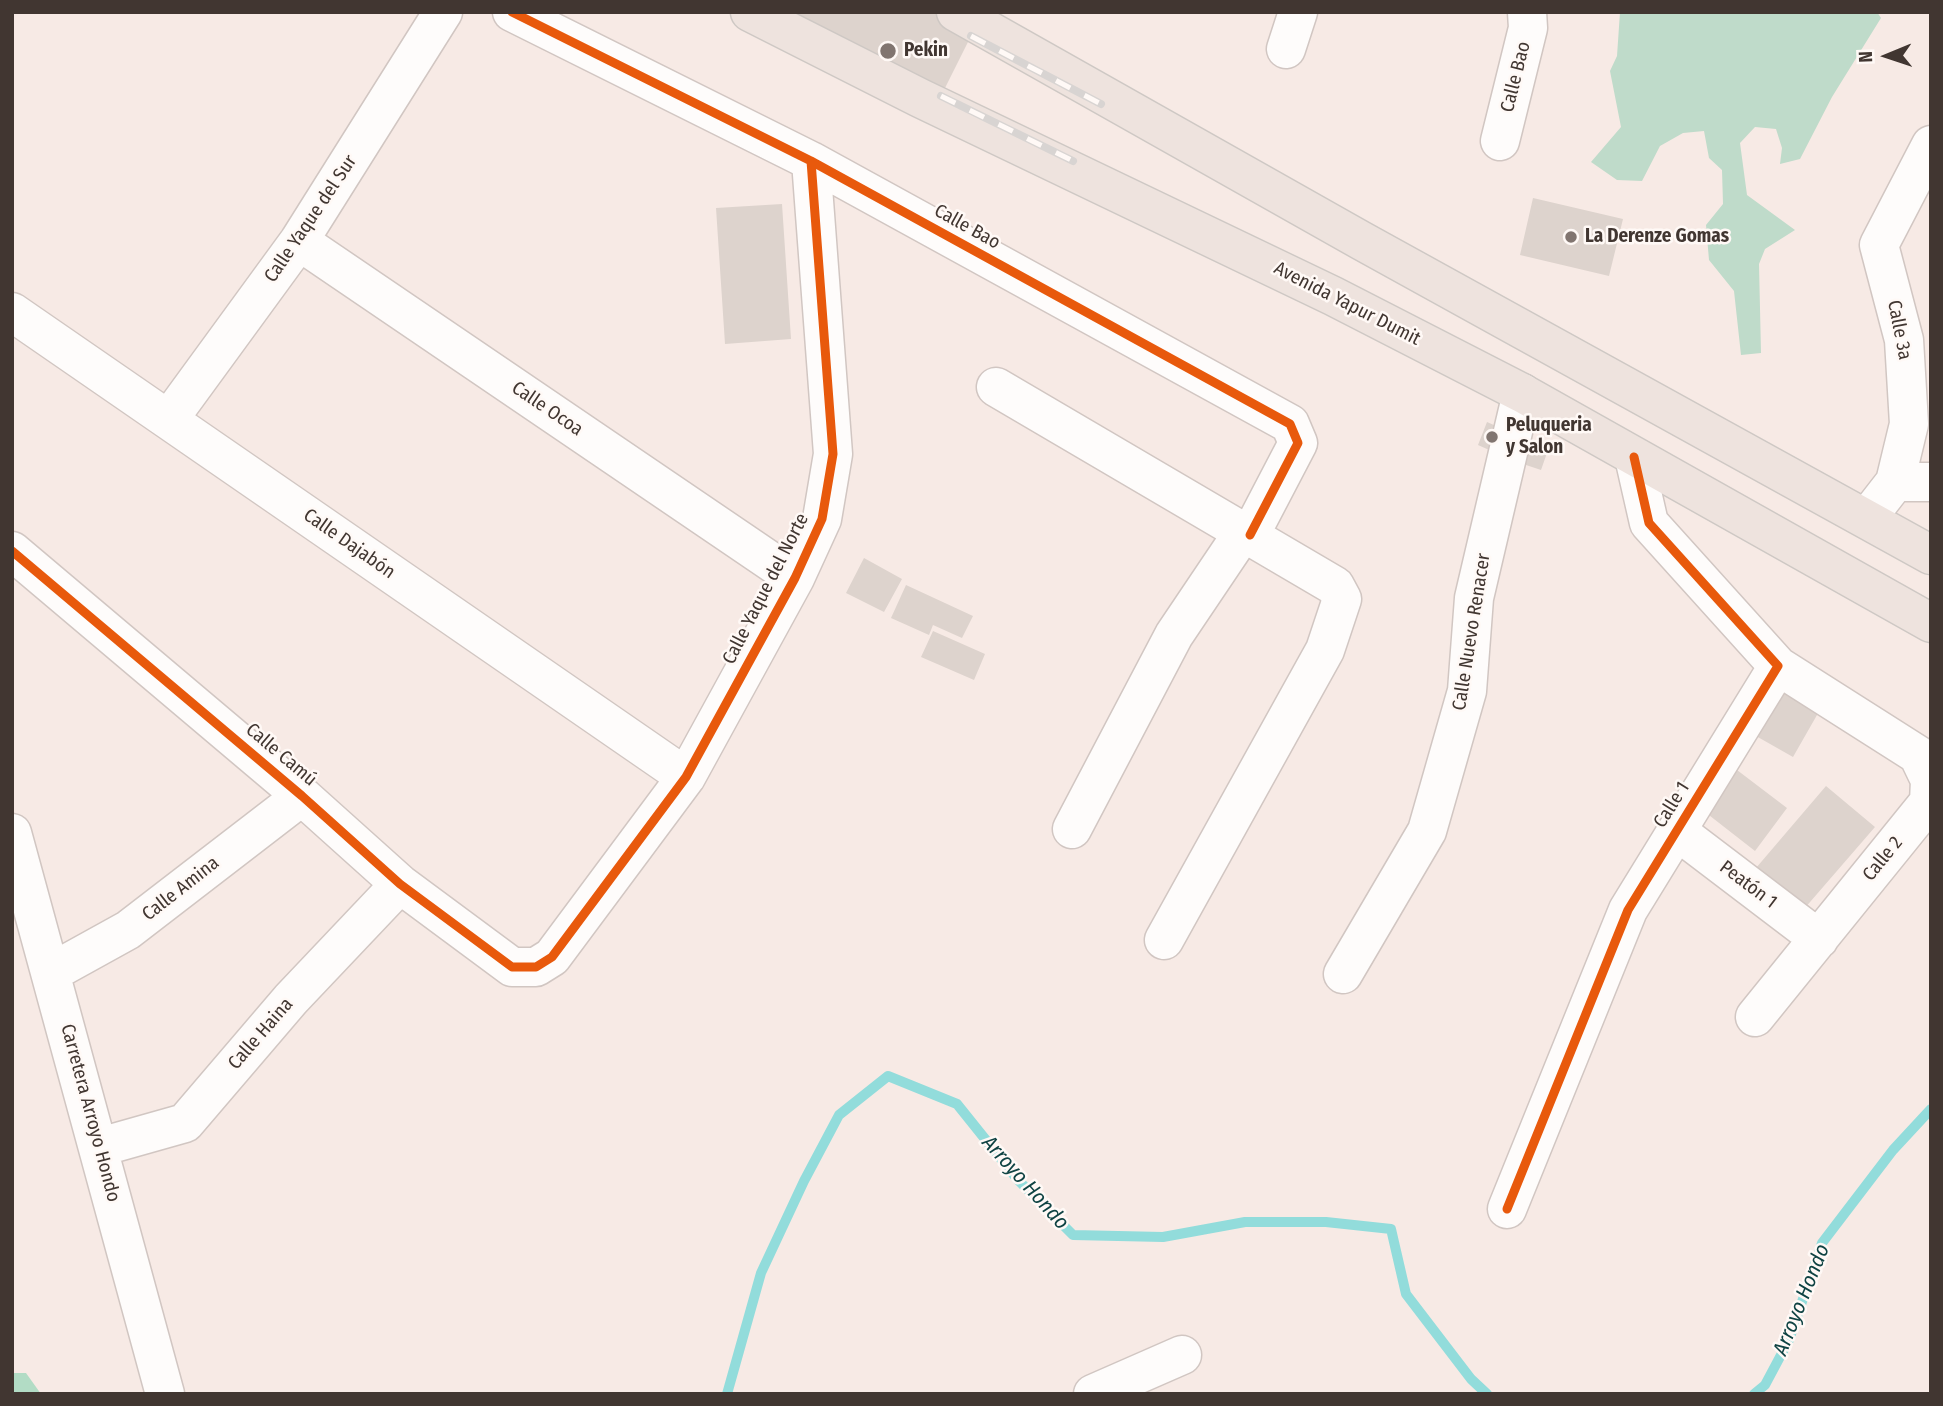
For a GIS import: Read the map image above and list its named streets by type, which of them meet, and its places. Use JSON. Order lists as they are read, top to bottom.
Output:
{
  "streets": {
    "main road": ["Avenida Yapur Dumit"],
    "street": [
      "Calle Bao",
      "Calle Yaque del Sur",
      "Calle 3a",
      "Calle Ocoa",
      "Calle Dajabón",
      "Calle Yaque del Norte",
      "Calle Nuevo Renacer",
      "Calle Camú",
      "Calle 1",
      "Calle 2",
      "Peatón 1",
      "Calle Amina",
      "Calle Haina",
      "Carretera Arroyo Hondo"
    ]
  },
  "crossings": [
    ["Calle Bao", "Calle Yaque del Norte"],
    ["Calle Yaque del Sur", "Calle Ocoa"],
    ["Calle Yaque del Sur", "Calle Dajabón"],
    ["Avenida Yapur Dumit", "Calle Nuevo Renacer"],
    ["Calle Ocoa", "Calle Yaque del Norte"],
    ["Calle Dajabón", "Calle Yaque del Norte"],
    ["Calle Yaque del Norte", "Calle Camú"],
    ["Calle Camú", "Calle Amina"],
    ["Calle Camú", "Calle Haina"],
    ["Calle 1", "Calle 2"],
    ["Calle 1", "Peatón 1"],
    ["Calle 2", "Peatón 1"],
    ["Calle Amina", "Carretera Arroyo Hondo"],
    ["Calle Haina", "Carretera Arroyo Hondo"]
  ],
  "water": ["Arroyo Hondo"],
  "places": ["Pekin", "La Derenze Gomas", "Peluqueria y Salon"],
  "north": "left"
}
